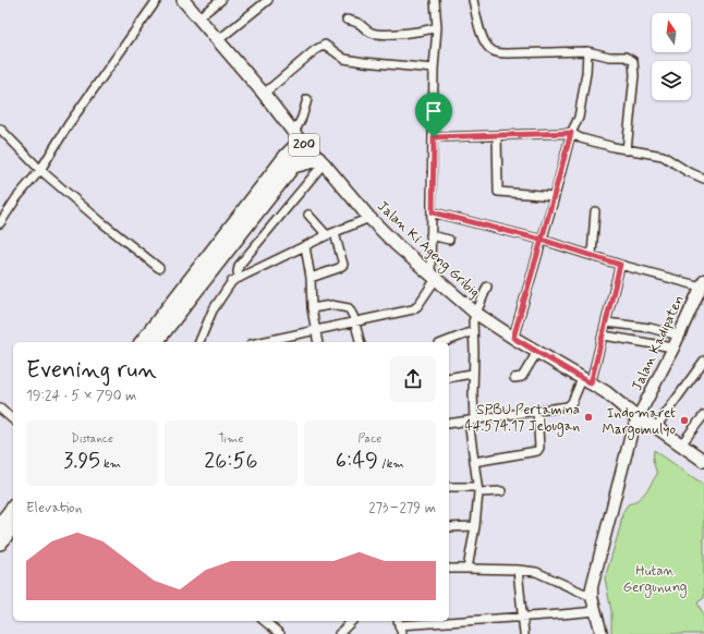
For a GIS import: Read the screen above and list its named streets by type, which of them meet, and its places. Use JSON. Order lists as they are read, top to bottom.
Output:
{
  "streets": {
    "main road": ["200", "Jalan Ki Ageng Gribig"],
    "street": ["Jalan Kadipaten"]
  },
  "crossings": [
    ["Jalan Ki Ageng Gribig", "Jalan Kadipaten"]
  ],
  "parks": ["Hutan Gergunung"],
  "places": ["SPBU Pertamina 44.574.17 Jebugan", "Indomaret Margomulyo"],
  "north": "top",
  "page": {
    "heading": ["Evening run", "19:24 · 5 × 790 m"],
    "stats": [
      ["Distance", "3.95 km"],
      ["Time", "26:56"],
      ["Pace", "6:49 /km"]
    ],
    "chart": ["Elevation", "273–279 m"]
  }
}
